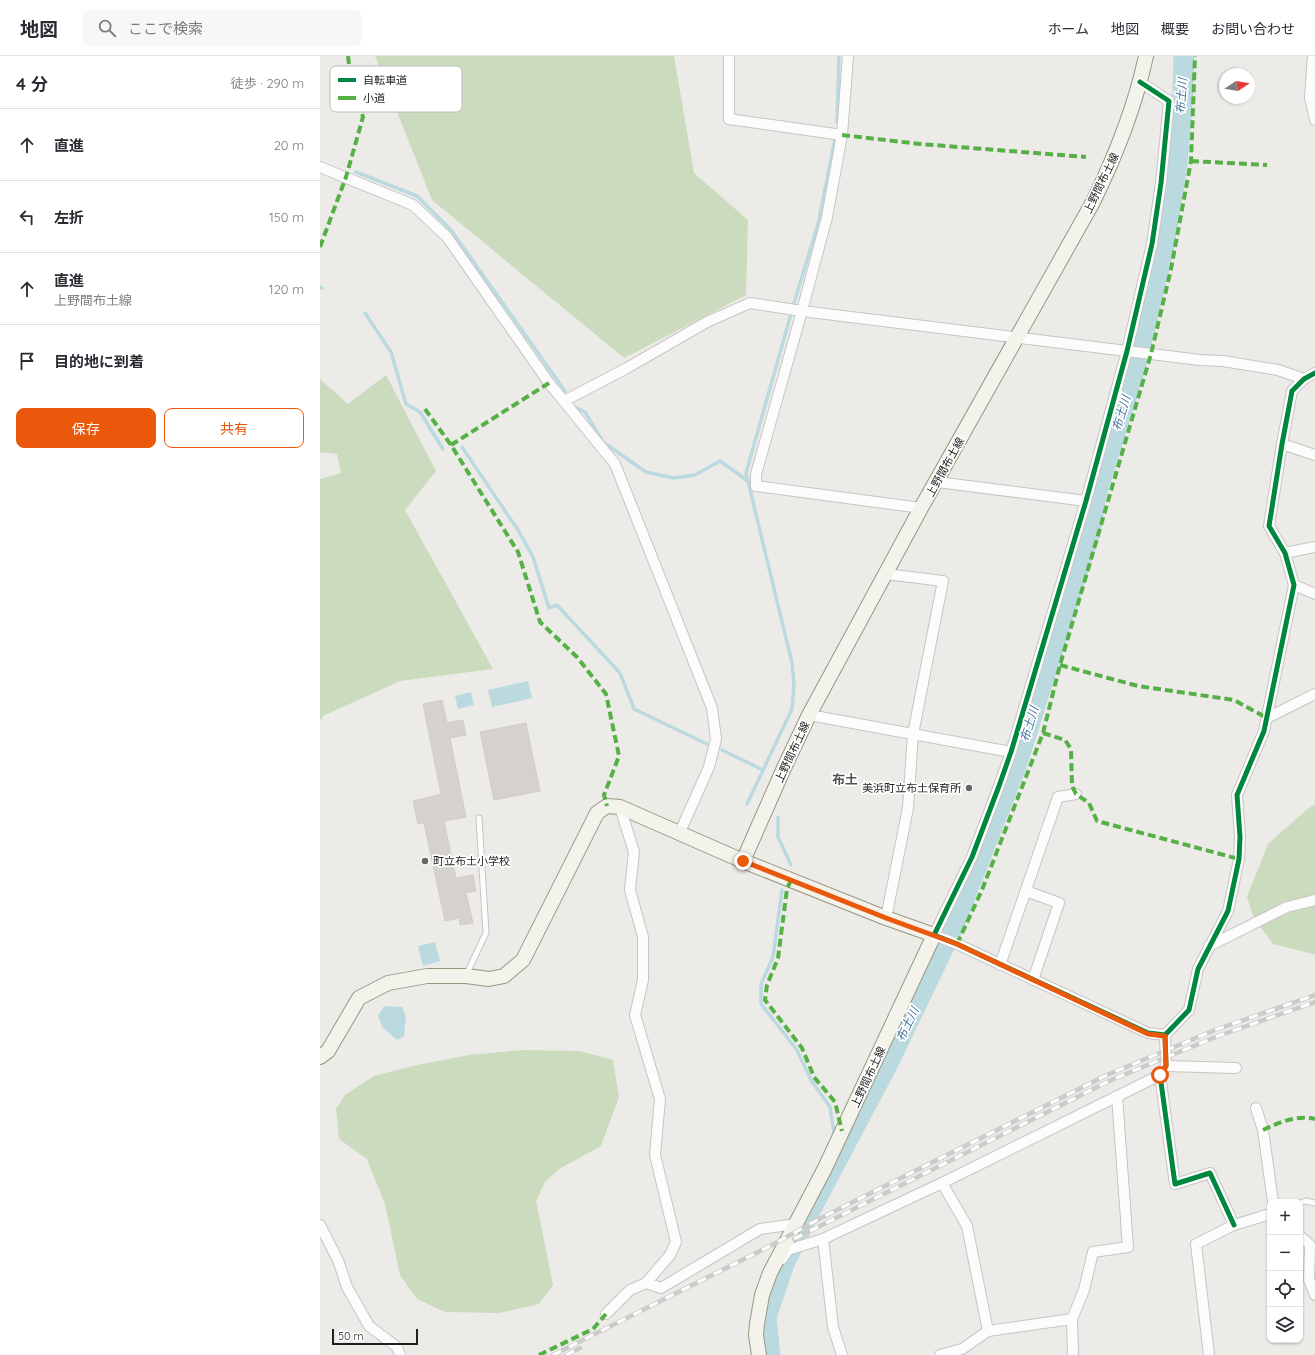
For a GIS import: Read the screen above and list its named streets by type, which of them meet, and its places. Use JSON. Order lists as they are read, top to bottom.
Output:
{
  "streets": {
    "main road": ["上野間布土線"]
  },
  "districts": ["布土"],
  "water": ["布土川"],
  "places": ["美浜町立布土保育所", "町立布土小学校"],
  "legend": ["自転車道", "小道"],
  "scale_bar": "50 m",
  "north": "right",
  "page": {
    "header": "地図",
    "search": "ここで検索",
    "nav": [
      "ホーム",
      "地図",
      "概要",
      "お問い合わせ"
    ],
    "heading": ["4 分", "徒歩 · 290 m"],
    "list": [
      ["直進", "20 m"],
      ["左折", "150 m"],
      ["直進", "上野間布土線", "120 m"],
      "目的地に到着"
    ],
    "buttons": ["保存", "共有"],
    "map_buttons": ["+", "−"],
    "scale": "50 m"
  }
}
